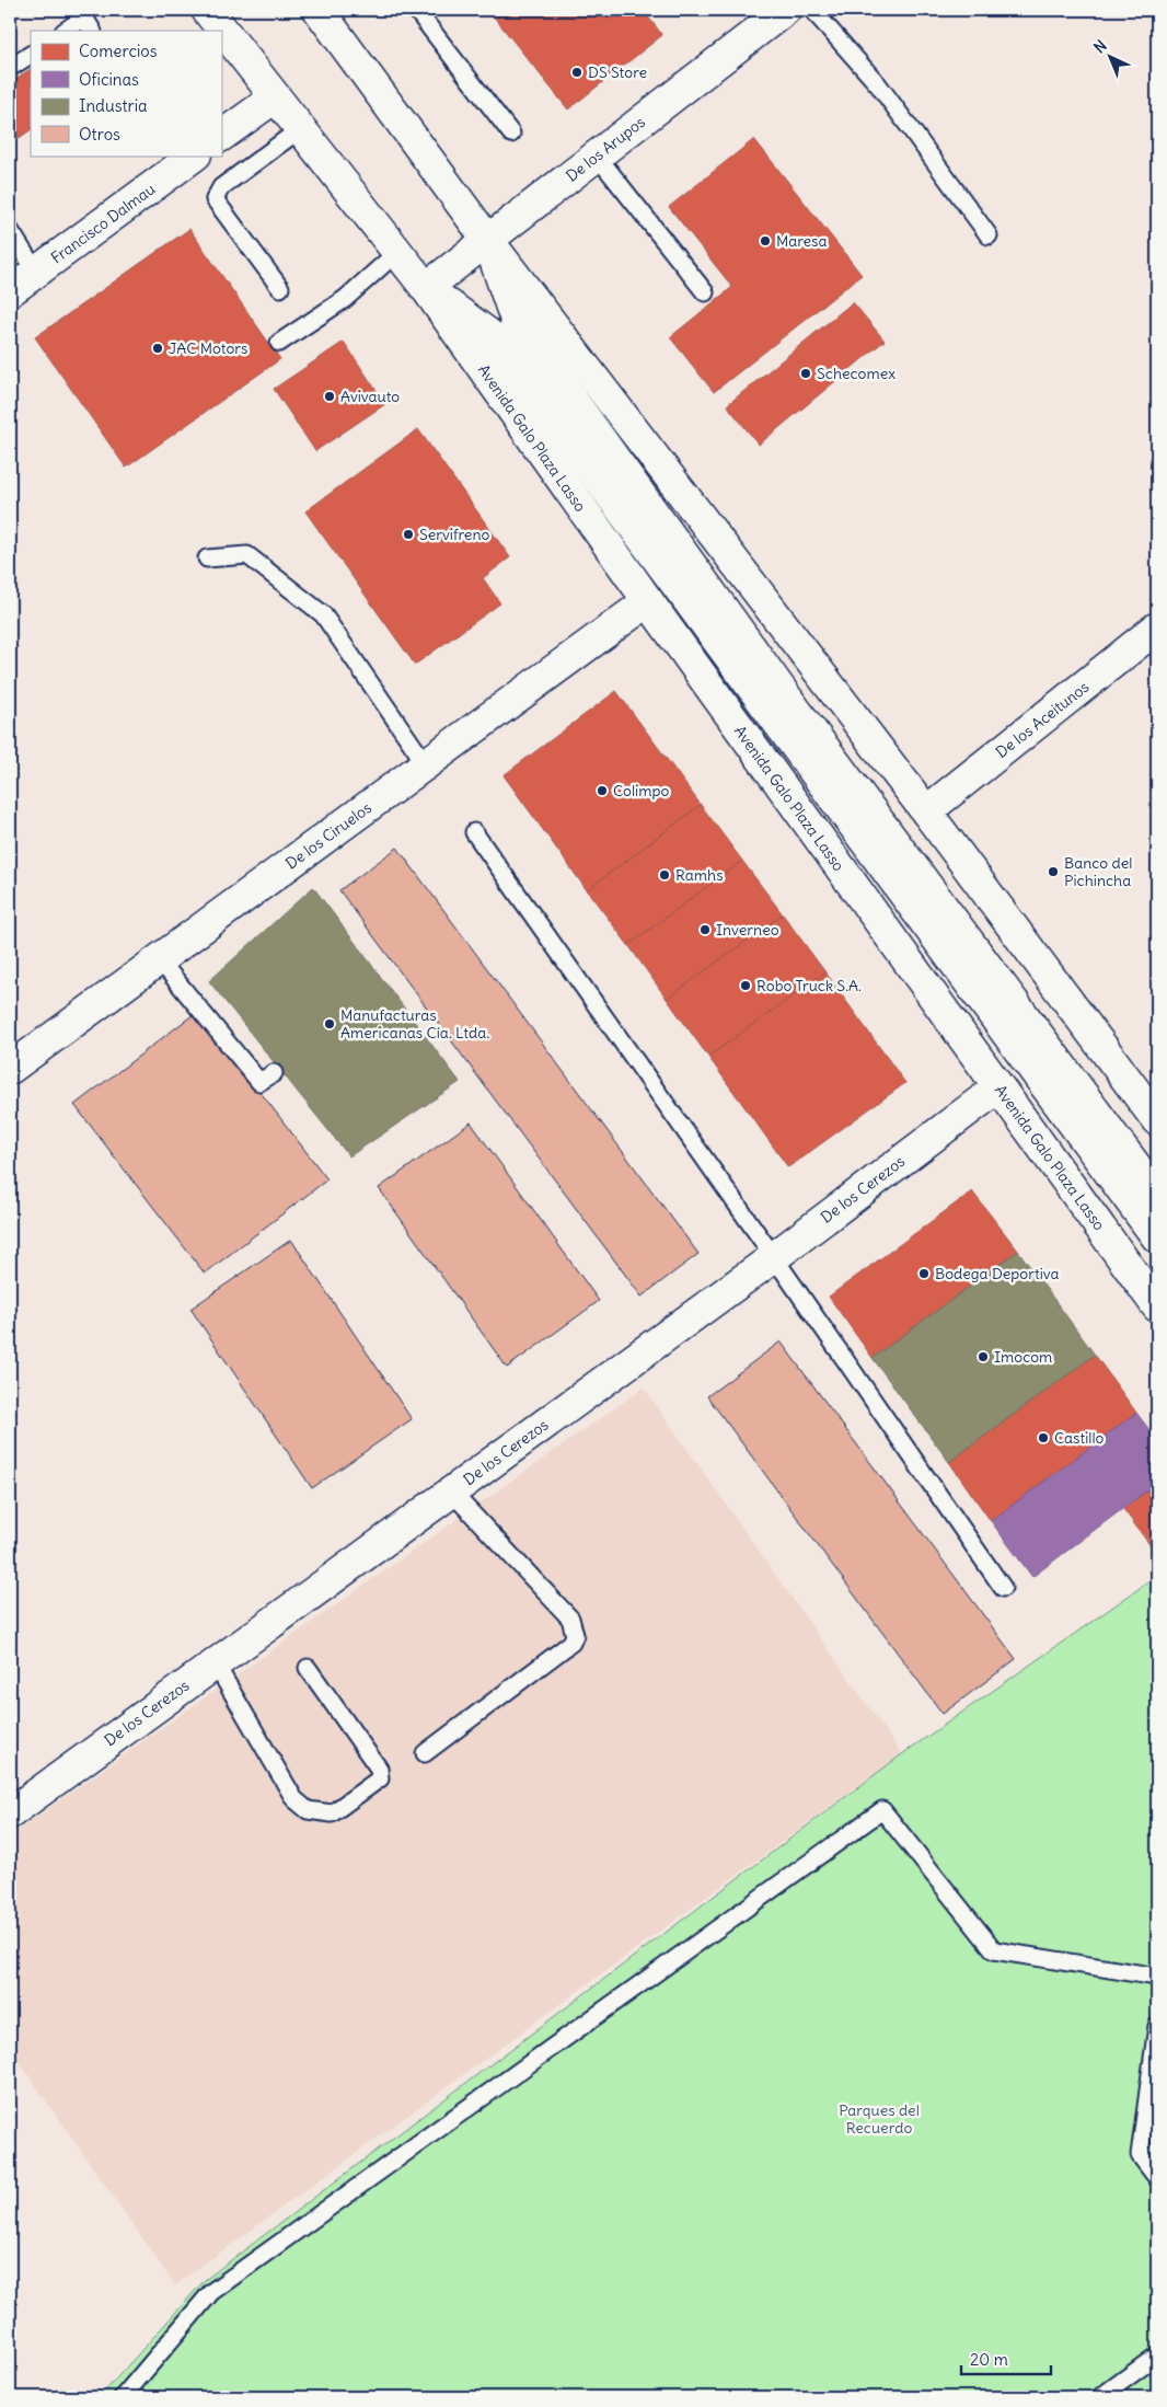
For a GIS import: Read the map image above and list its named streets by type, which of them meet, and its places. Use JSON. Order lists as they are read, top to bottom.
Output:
{
  "streets": {
    "main road": [
      "De los Arupos",
      "Francisco Dalmau",
      "Avenida Galo Plaza Lasso",
      "De los Aceitunos",
      "De los Ciruelos",
      "De los Cerezos"
    ]
  },
  "crossings": [
    ["De los Arupos", "Avenida Galo Plaza Lasso"],
    ["Avenida Galo Plaza Lasso", "De los Ciruelos"],
    ["Avenida Galo Plaza Lasso", "De los Cerezos"]
  ],
  "parks": ["Parques del Recuerdo"],
  "places": [
    "DS Store",
    "Maresa",
    "JAC Motors",
    "Schecomex",
    "Avivauto",
    "Servifreno",
    "Colimpo",
    "Banco del Pichincha",
    "Ramhs",
    "Inverneo",
    "Robo Truck S.A.",
    "Manufacturas Americanas Cía. Ltda.",
    "Bodega Deportiva",
    "Imocom",
    "Castillo"
  ],
  "legend": [
    "Comercios",
    "Oficinas",
    "Industria",
    "Otros"
  ],
  "scale_bar": "20 m",
  "north": "top left"
}
